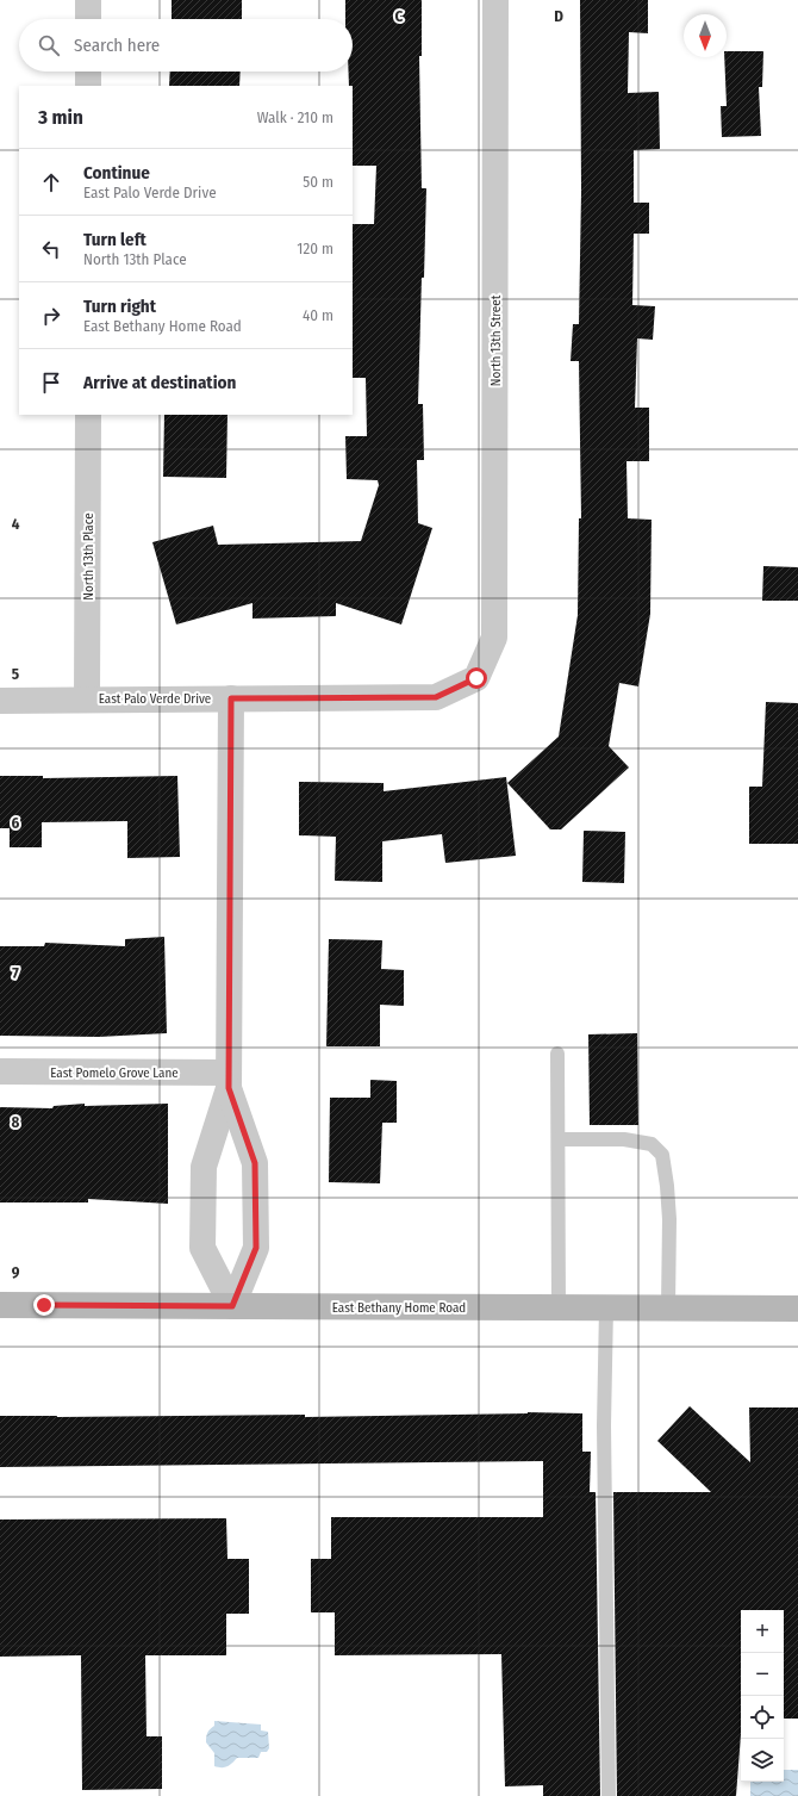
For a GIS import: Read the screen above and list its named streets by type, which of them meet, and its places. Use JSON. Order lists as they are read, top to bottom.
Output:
{
  "streets": {
    "main road": ["East Bethany Home Road"],
    "street": [
      "North 13th Street",
      "North 13th Place",
      "East Palo Verde Drive",
      "East Pomelo Grove Lane"
    ]
  },
  "crossings": [
    ["North 13th Street", "East Palo Verde Drive"],
    ["North 13th Place", "East Palo Verde Drive"]
  ],
  "north": "bottom",
  "page": {
    "search": "Search here",
    "heading": ["3 min", "Walk · 210 m"],
    "list": [
      ["Continue", "East Palo Verde Drive", "50 m"],
      ["Turn left", "North 13th Place", "120 m"],
      ["Turn right", "East Bethany Home Road", "40 m"],
      "Arrive at destination"
    ],
    "map_buttons": ["+", "−"]
  },
  "grid": {
    "columns": ["C", "D"],
    "rows": [
      "4",
      "5",
      "6",
      "7",
      "8",
      "9"
    ]
  }
}
